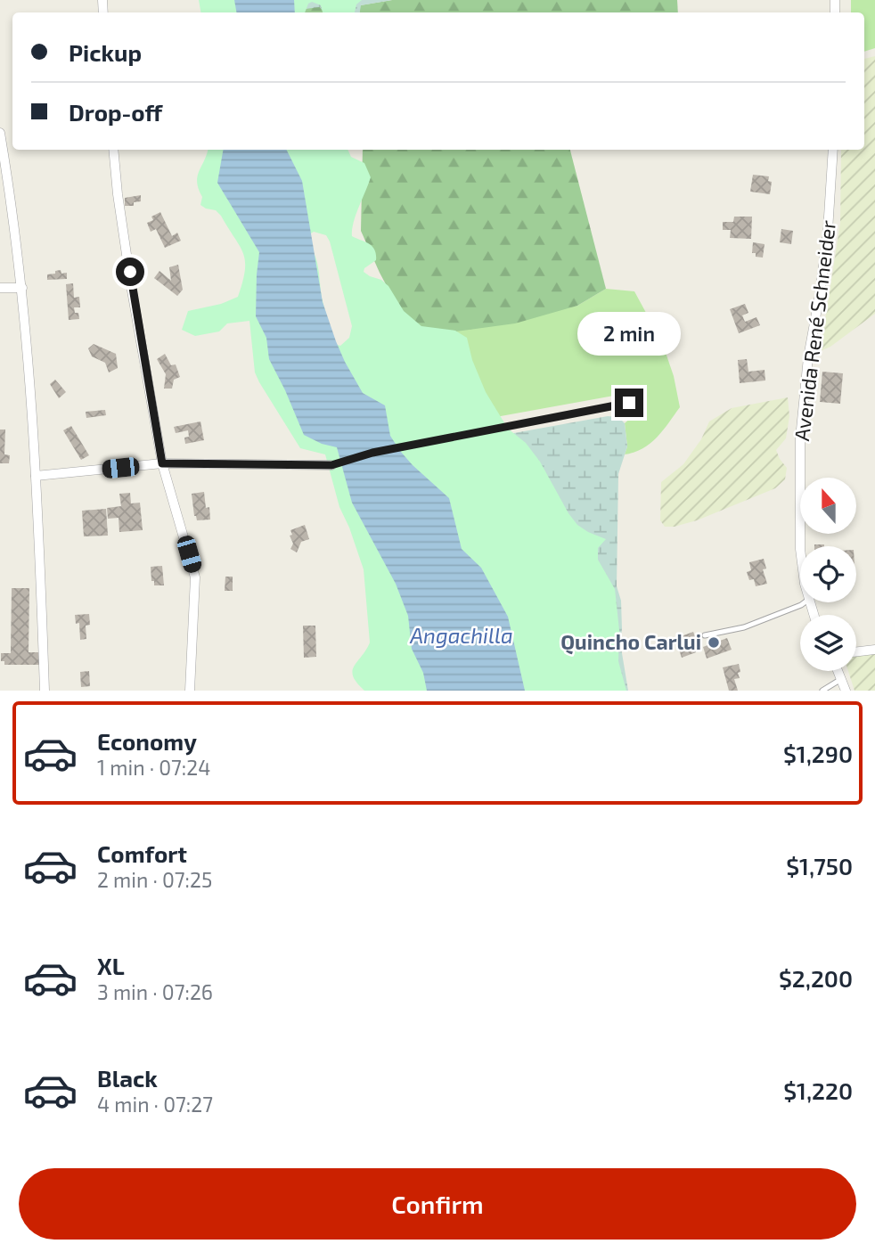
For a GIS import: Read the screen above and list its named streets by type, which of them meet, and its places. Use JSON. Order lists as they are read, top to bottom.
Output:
{
  "streets": {
    "street": ["Avenida René Schneider"]
  },
  "water": ["Angachilla"],
  "places": ["Quincho Carlui"],
  "north": "top",
  "page": {
    "banner": ["Pickup", "Drop-off"],
    "bubble": "2 min",
    "list": [
      {
        "name": "Economy",
        "note": "1 min · 07:24",
        "value": "$1,290"
      },
      {
        "name": "Comfort",
        "note": "2 min · 07:25",
        "value": "$1,750"
      },
      {
        "name": "XL",
        "note": "3 min · 07:26",
        "value": "$2,200"
      },
      {
        "name": "Black",
        "note": "4 min · 07:27",
        "value": "$1,220"
      }
    ],
    "buttons": "Confirm"
  }
}
